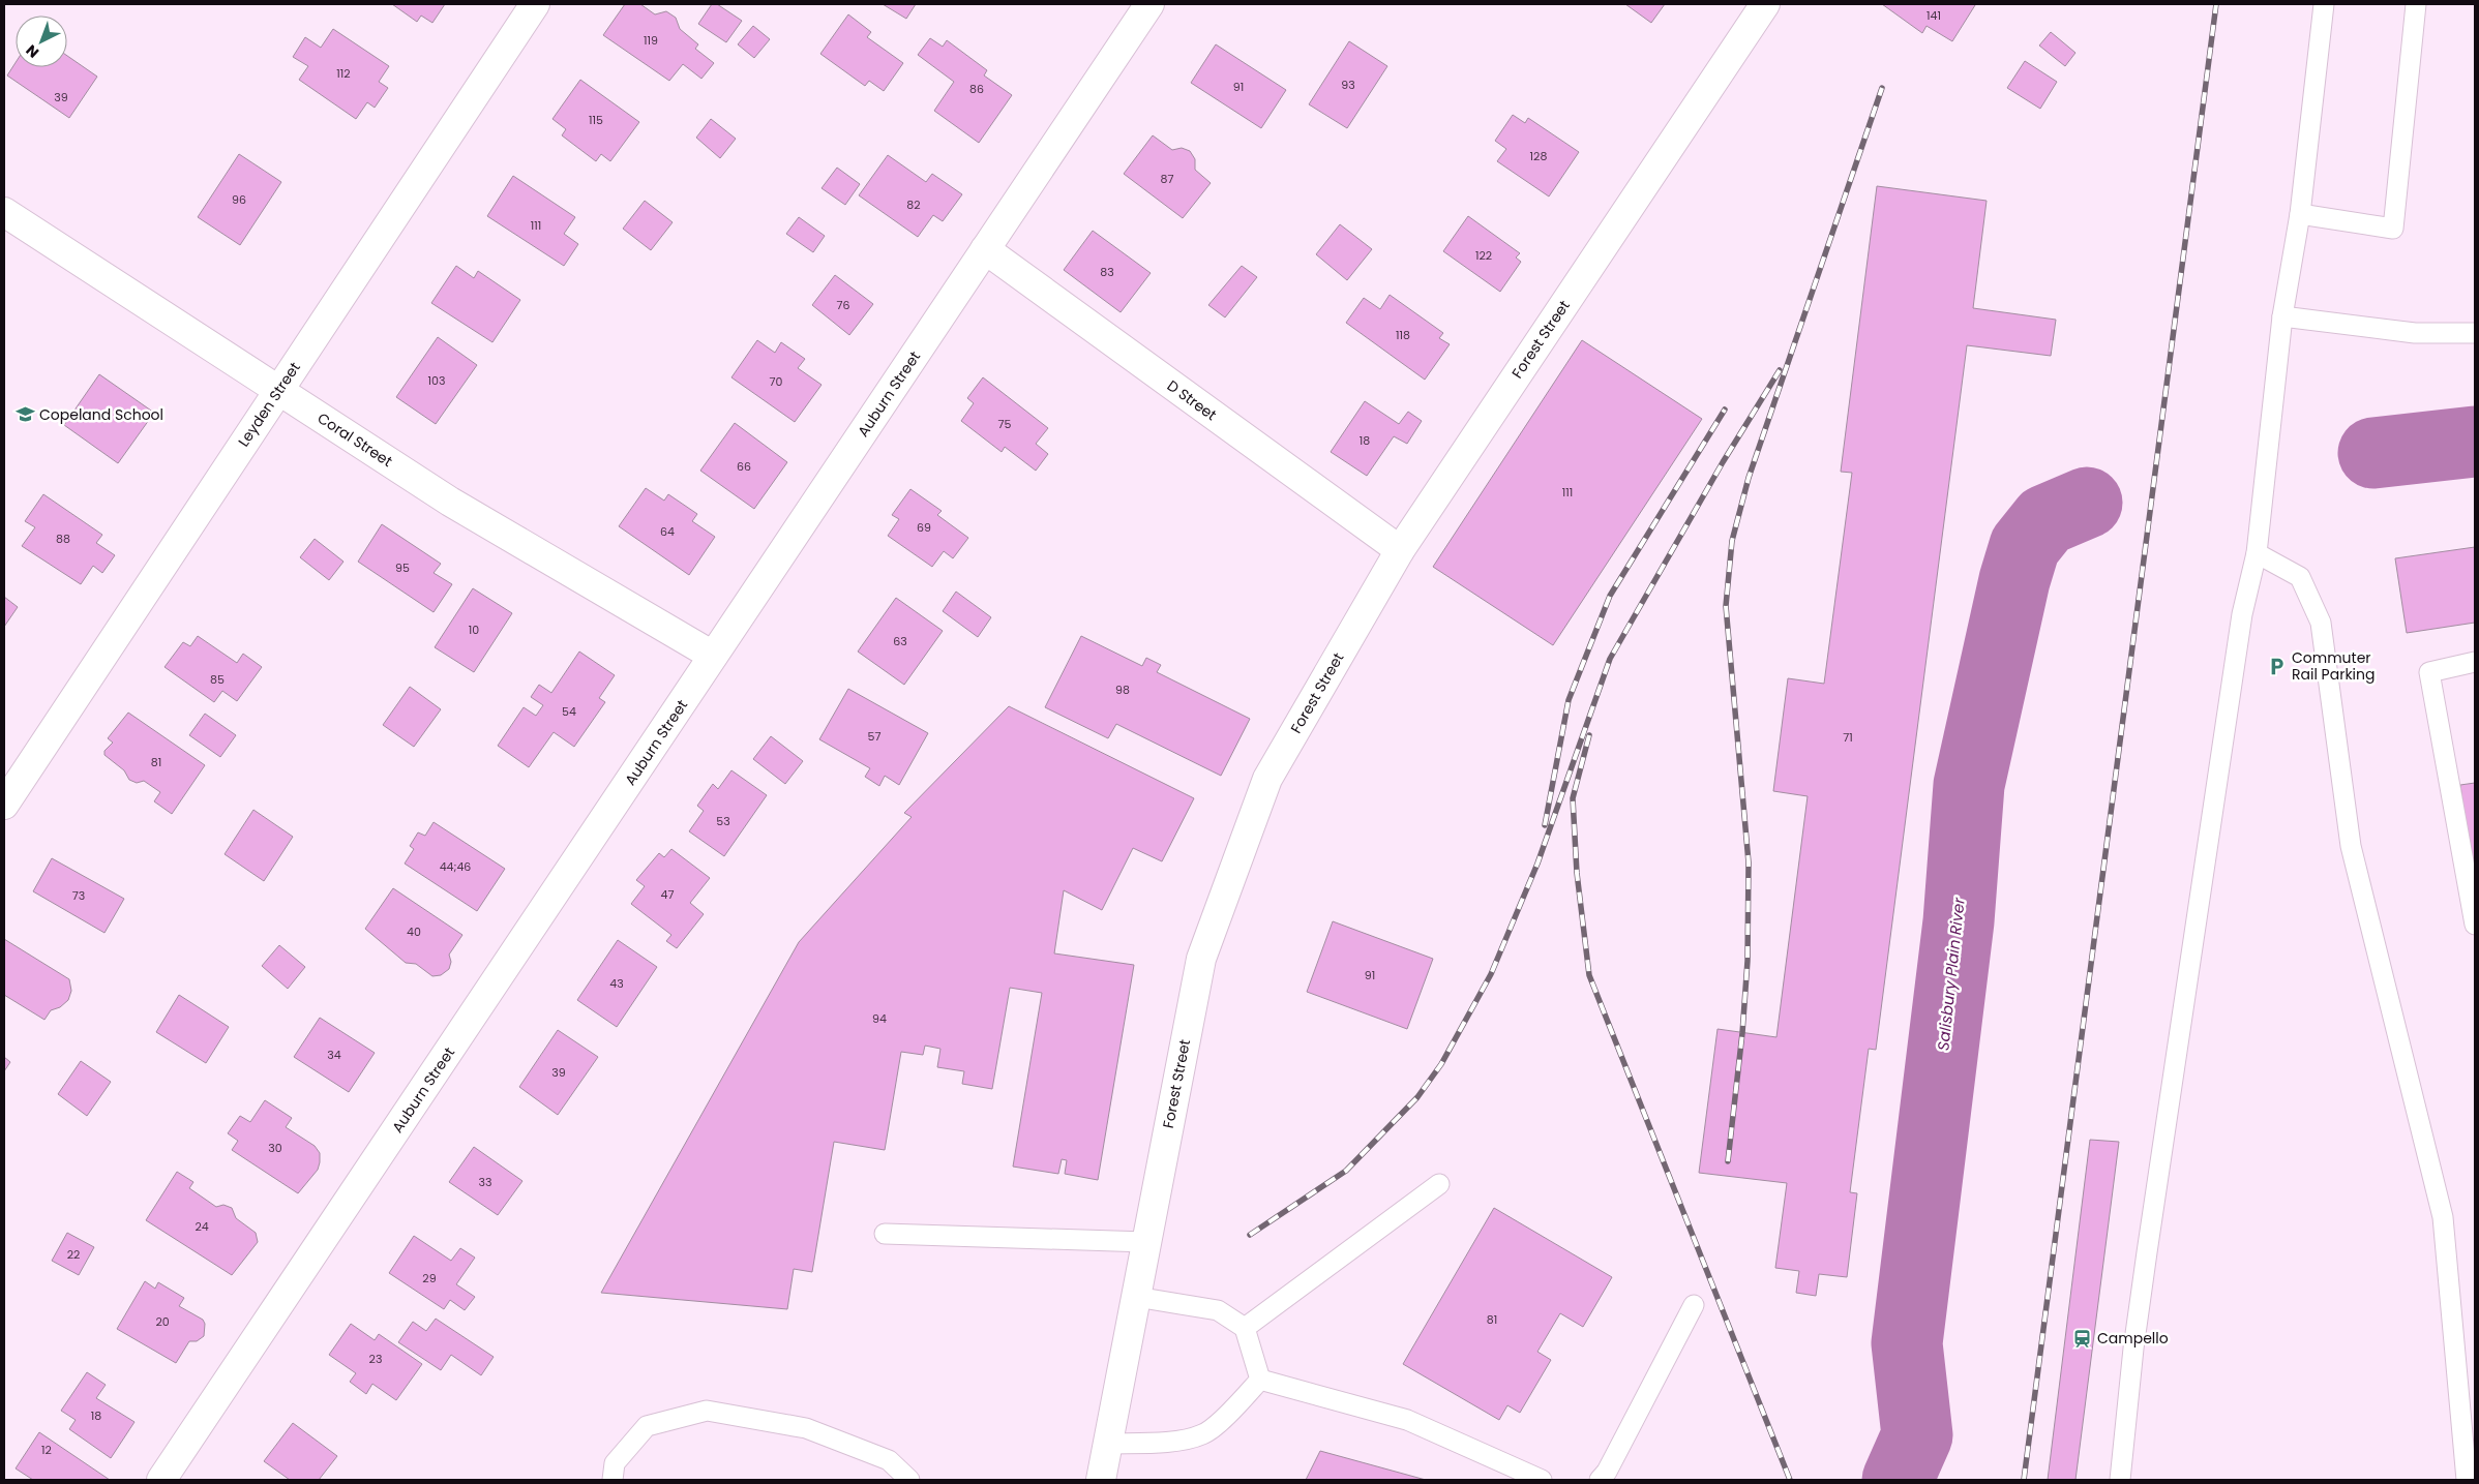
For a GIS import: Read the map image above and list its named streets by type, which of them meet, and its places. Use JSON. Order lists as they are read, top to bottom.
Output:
{
  "streets": {
    "street": [
      "Forest Street",
      "Auburn Street",
      "D Street",
      "Leyden Street",
      "Coral Street"
    ]
  },
  "crossings": [
    ["Forest Street", "D Street"],
    ["Auburn Street", "D Street"],
    ["Auburn Street", "Coral Street"],
    ["Leyden Street", "Coral Street"]
  ],
  "water": ["Salisbury Plain River"],
  "places": {
    "school or university": ["Copeland School"],
    "parking": ["Commuter Rail Parking"],
    "station": ["Campello"]
  },
  "house_numbers": [
    "141",
    "119",
    "112",
    "93",
    "91",
    "86",
    "39",
    "115",
    "128",
    "87",
    "96",
    "82",
    "111",
    "122",
    "83",
    "76",
    "118",
    "103",
    "70",
    "75",
    "18",
    "66",
    "111",
    "69",
    "64",
    "88",
    "95",
    "10",
    "63",
    "85",
    "98",
    "54",
    "57",
    "71",
    "81",
    "53",
    "44;46",
    "47",
    "73",
    "40",
    "91",
    "43",
    "94",
    "34",
    "39",
    "30",
    "33",
    "24",
    "22",
    "29",
    "81",
    "20",
    "23",
    "18",
    "12"
  ],
  "north": "bottom left"
}
